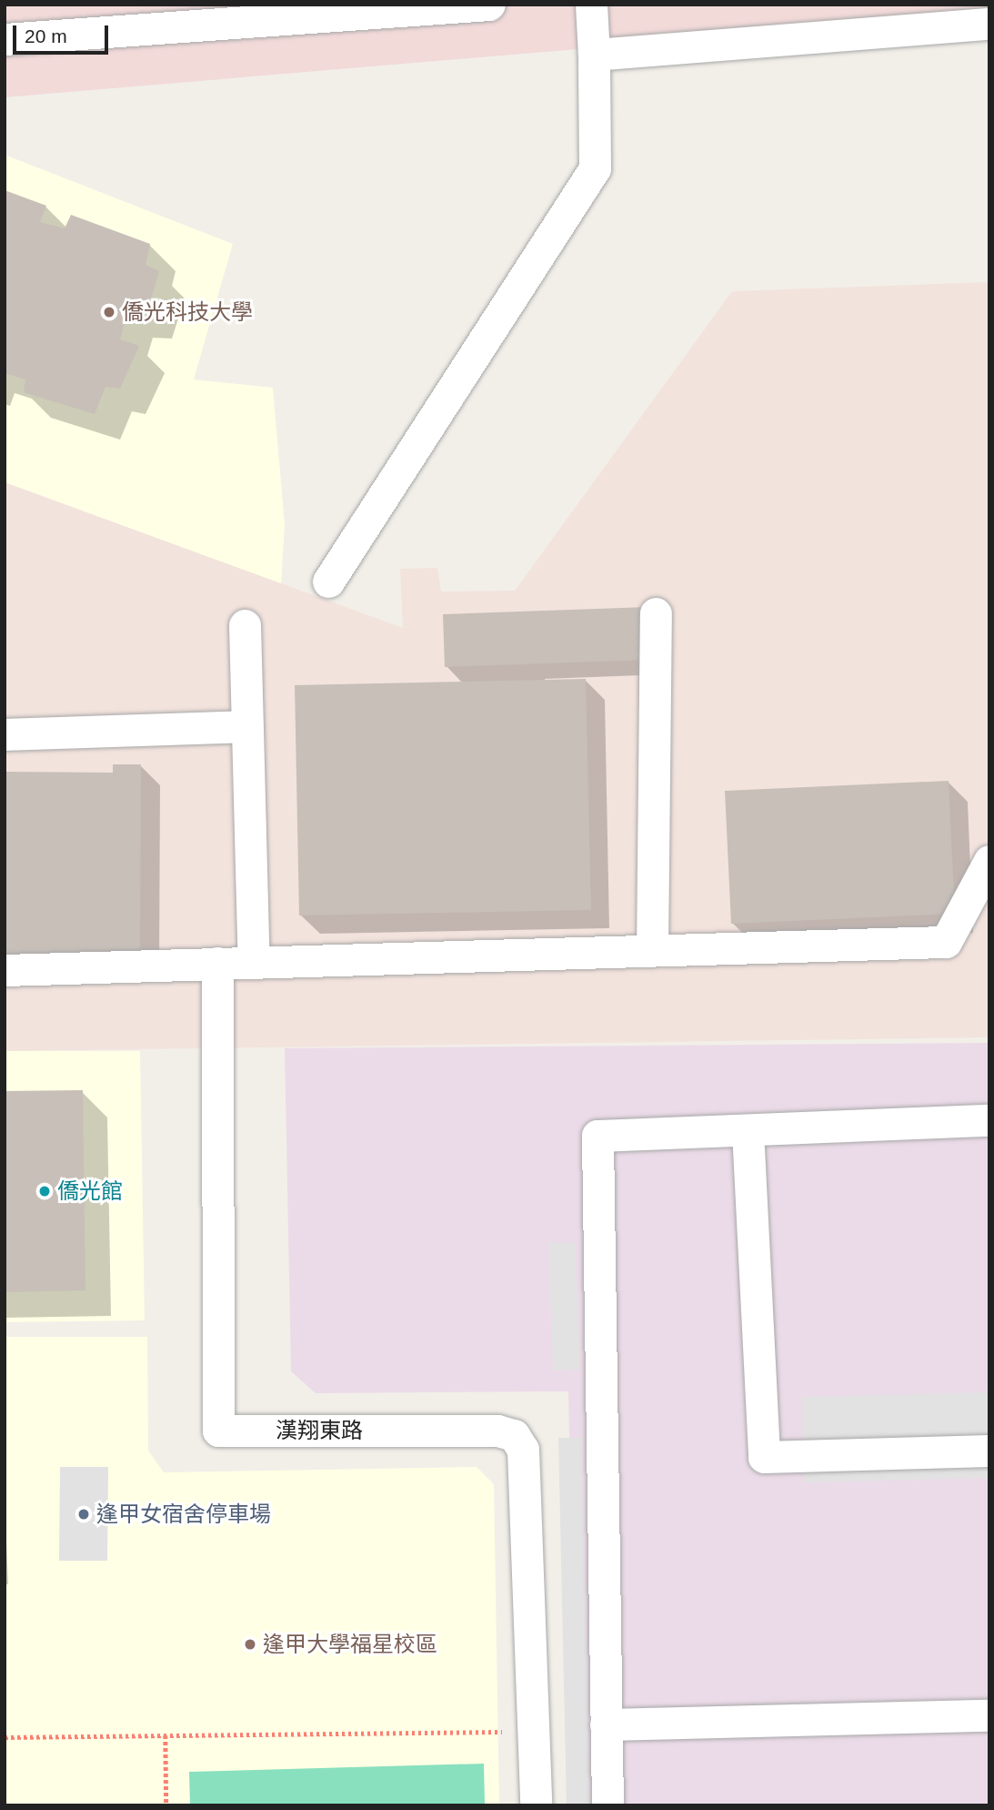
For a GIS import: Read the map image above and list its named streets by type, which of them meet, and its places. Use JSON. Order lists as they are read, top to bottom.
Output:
{
  "streets": {
    "street": ["漢翔東路"]
  },
  "places": [
    "僑光科技大學",
    "僑光館",
    "逢甲女宿舍停車場",
    "逢甲大學福星校區"
  ],
  "scale_bar": "20 m"
}
